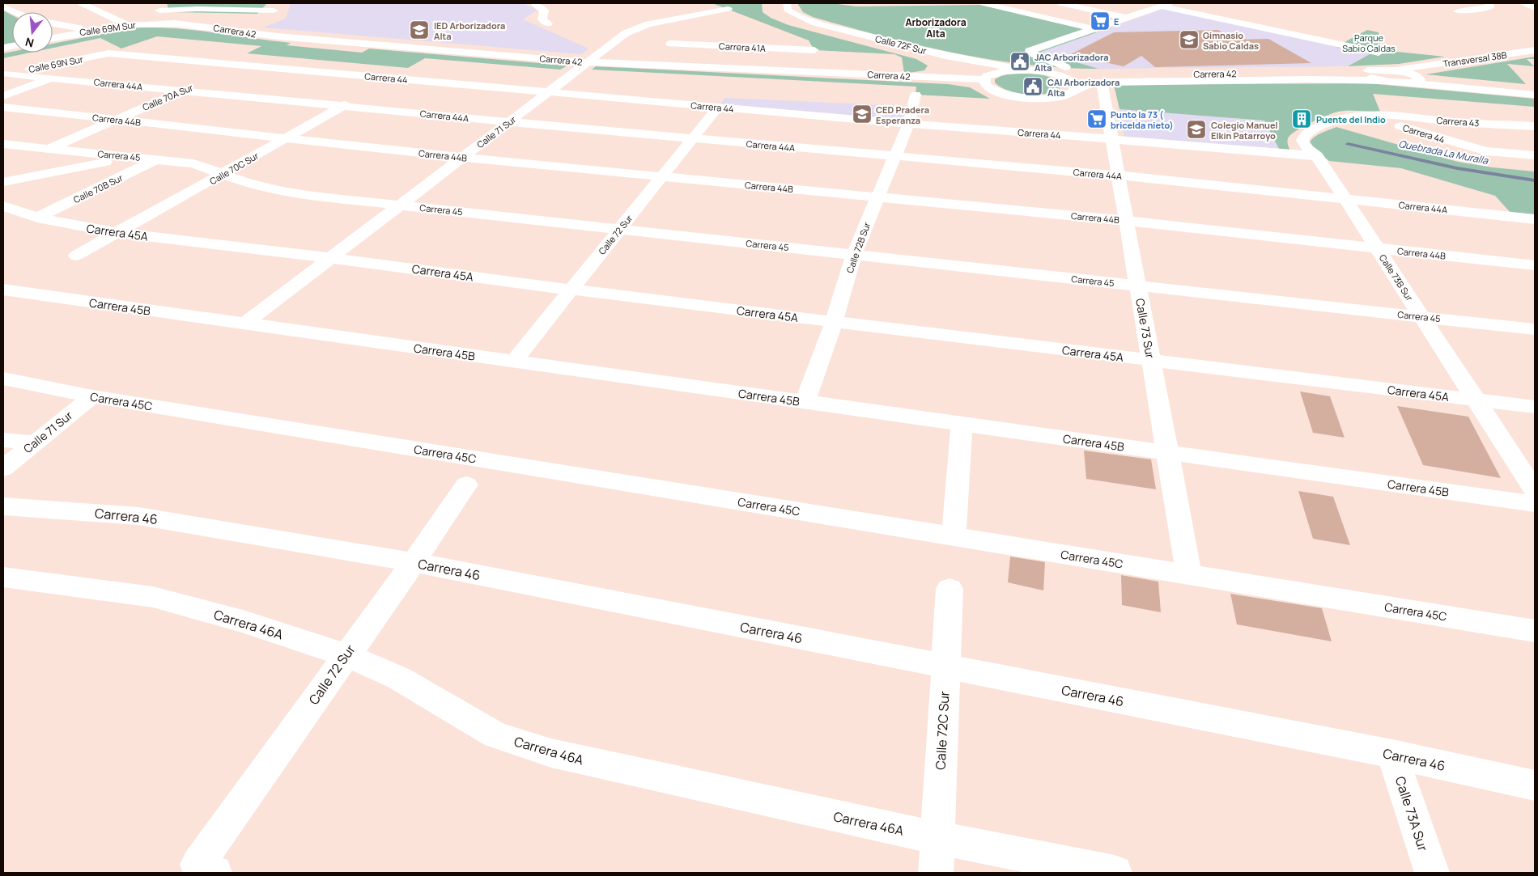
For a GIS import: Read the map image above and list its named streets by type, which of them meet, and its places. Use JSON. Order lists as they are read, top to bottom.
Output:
{
  "streets": {
    "street": [
      "Calle 69M Sur",
      "Carrera 42",
      "Calle 72F Sur",
      "Carrera 41A",
      "Transversal 38B",
      "Calle 69N Sur",
      "Carrera 44",
      "Carrera 44A",
      "Calle 70A Sur",
      "Carrera 44B",
      "Carrera 43",
      "Calle 71 Sur",
      "Carrera 45",
      "Calle 70C Sur",
      "Calle 70B Sur",
      "Carrera 45A",
      "Calle 72 Sur",
      "Calle 72B Sur",
      "Calle 73B Sur",
      "Carrera 45B",
      "Calle 73 Sur",
      "Carrera 45C",
      "Carrera 46",
      "Carrera 46A",
      "Calle 72C Sur",
      "Calle 73A Sur"
    ]
  },
  "crossings": [
    ["Calle 69M Sur", "Carrera 42"],
    ["Carrera 42", "Calle 72F Sur"],
    ["Carrera 42", "Carrera 41A"],
    ["Carrera 42", "Transversal 38B"],
    ["Carrera 42", "Calle 71 Sur"],
    ["Carrera 42", "Calle 73 Sur"],
    ["Calle 69N Sur", "Carrera 44"],
    ["Calle 69N Sur", "Carrera 44A"],
    ["Carrera 44", "Calle 71 Sur"],
    ["Carrera 44", "Calle 70C Sur"],
    ["Carrera 44", "Calle 72 Sur"],
    ["Carrera 44", "Calle 72B Sur"],
    ["Carrera 44", "Calle 73B Sur"],
    ["Carrera 44", "Calle 73 Sur"],
    ["Carrera 44A", "Calle 70A Sur"],
    ["Carrera 44A", "Calle 71 Sur"],
    ["Carrera 44A", "Calle 70C Sur"],
    ["Carrera 44A", "Calle 72 Sur"],
    ["Carrera 44A", "Calle 72B Sur"],
    ["Carrera 44A", "Calle 73B Sur"],
    ["Carrera 44A", "Calle 73 Sur"],
    ["Calle 70A Sur", "Carrera 44B"],
    ["Calle 70A Sur", "Carrera 45"],
    ["Carrera 44B", "Calle 71 Sur"],
    ["Carrera 44B", "Calle 70C Sur"],
    ["Carrera 44B", "Calle 72 Sur"],
    ["Carrera 44B", "Calle 72B Sur"],
    ["Carrera 44B", "Calle 73B Sur"],
    ["Carrera 44B", "Calle 73 Sur"],
    ["Carrera 43", "Calle 73B Sur"],
    ["Calle 71 Sur", "Carrera 45"],
    ["Calle 71 Sur", "Carrera 45A"],
    ["Calle 71 Sur", "Carrera 45B"],
    ["Calle 71 Sur", "Carrera 45C"],
    ["Carrera 45", "Calle 70C Sur"],
    ["Carrera 45", "Calle 70B Sur"],
    ["Carrera 45", "Calle 72 Sur"],
    ["Carrera 45", "Calle 72B Sur"],
    ["Carrera 45", "Calle 73B Sur"],
    ["Carrera 45", "Calle 73 Sur"],
    ["Calle 70C Sur", "Carrera 45A"],
    ["Calle 70B Sur", "Carrera 45A"],
    ["Carrera 45A", "Calle 72 Sur"],
    ["Carrera 45A", "Calle 72B Sur"],
    ["Carrera 45A", "Calle 73B Sur"],
    ["Carrera 45A", "Calle 73 Sur"],
    ["Calle 72 Sur", "Carrera 45B"],
    ["Calle 72 Sur", "Carrera 46"],
    ["Calle 72 Sur", "Carrera 46A"],
    ["Calle 72B Sur", "Carrera 45B"],
    ["Carrera 45B", "Calle 73 Sur"],
    ["Calle 73 Sur", "Carrera 45C"],
    ["Carrera 46", "Calle 72C Sur"],
    ["Carrera 46", "Calle 73A Sur"],
    ["Carrera 46A", "Calle 72C Sur"]
  ],
  "districts": ["Arborizadora Alta"],
  "water": ["Quebrada La Muralla"],
  "parks": ["Parque Sabio Caldas"],
  "places": {
    "supermarket": ["E", "Punto la 73 ( bricelda nieto)"],
    "school or university": [
      "IED Arborizadora Alta",
      "Gimnasio Sabio Caldas",
      "CED Pradera Esperanza",
      "Colegio Manuel Elkin Patarroyo"
    ],
    "public building": ["JAC Arborizadora Alta", "CAI Arborizadora Alta"],
    "building": ["Puente del Indio"]
  },
  "north": "bottom"
}
